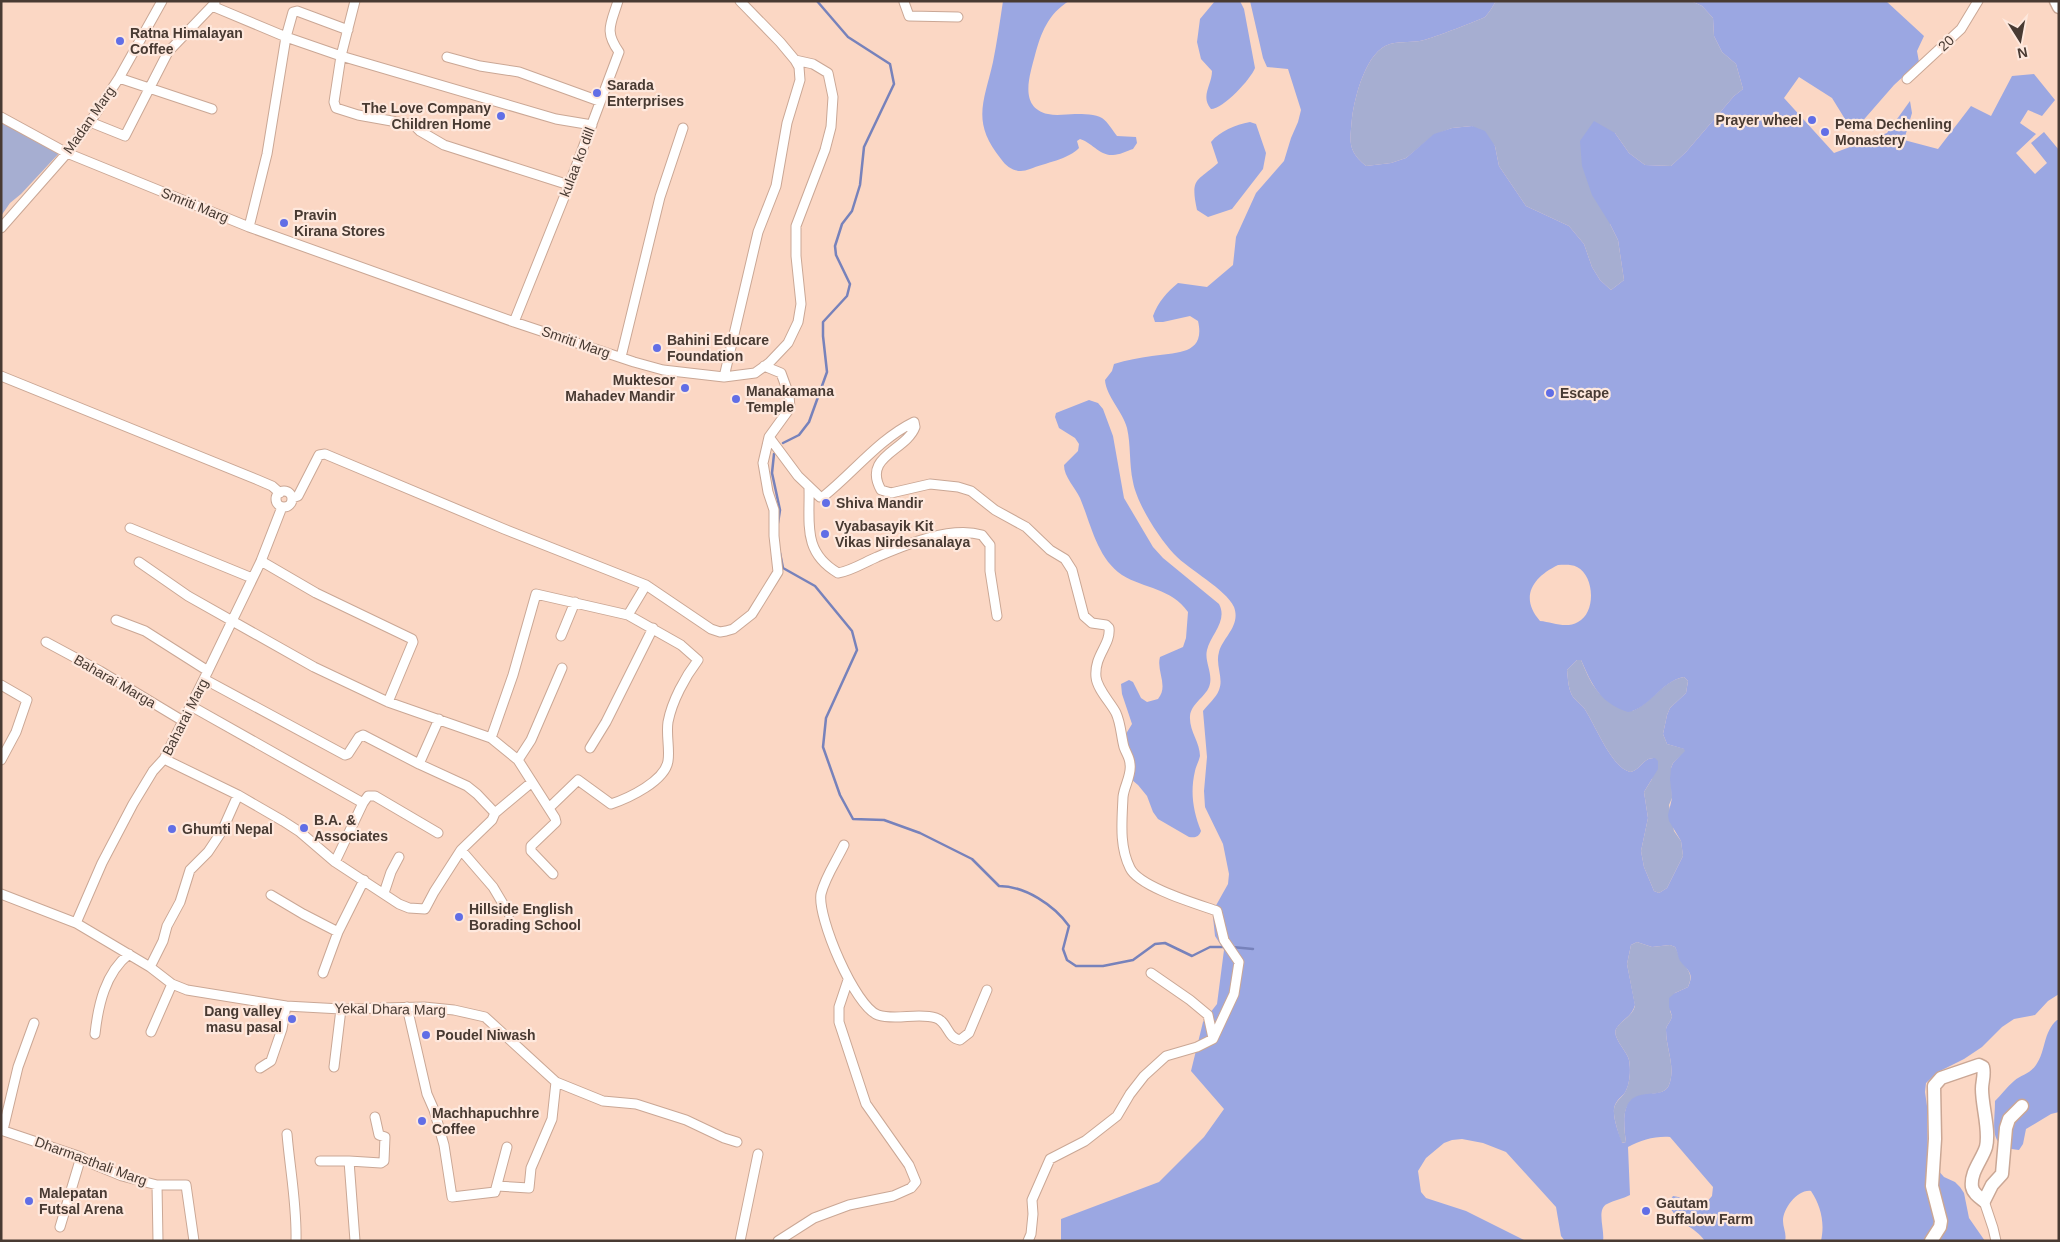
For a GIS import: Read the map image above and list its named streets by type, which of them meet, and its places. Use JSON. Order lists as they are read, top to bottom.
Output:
{
  "streets": {
    "street": [
      "20",
      "Madan Marg",
      "kulaa ko dill",
      "Smriti Marg",
      "Baharai Marga",
      "Baharai Marg",
      "Yekal Dhara Marg",
      "Dharmasthali Marg"
    ]
  },
  "crossings": [
    ["Madan Marg", "Smriti Marg"],
    ["kulaa ko dill", "Smriti Marg"],
    ["Baharai Marga", "Baharai Marg"],
    ["Baharai Marg", "Yekal Dhara Marg"]
  ],
  "places": [
    "Ratna Himalayan Coffee",
    "Sarada Enterprises",
    "The Love Company Children Home",
    "Prayer wheel",
    "Pema Dechenling Monastery",
    "Pravin Kirana Stores",
    "Bahini Educare Foundation",
    "Muktesor Mahadev Mandir",
    "Escape",
    "Manakamana Temple",
    "Shiva Mandir",
    "Vyabasayik Kit Vikas Nirdesanalaya",
    "B.A. & Associates",
    "Ghumti Nepal",
    "Hillside English Borading School",
    "Dang valley masu pasal",
    "Poudel Niwash",
    "Machhapuchhre Coffee",
    "Malepatan Futsal Arena",
    "Gautam Buffalow Farm"
  ],
  "north": "bottom"
}
